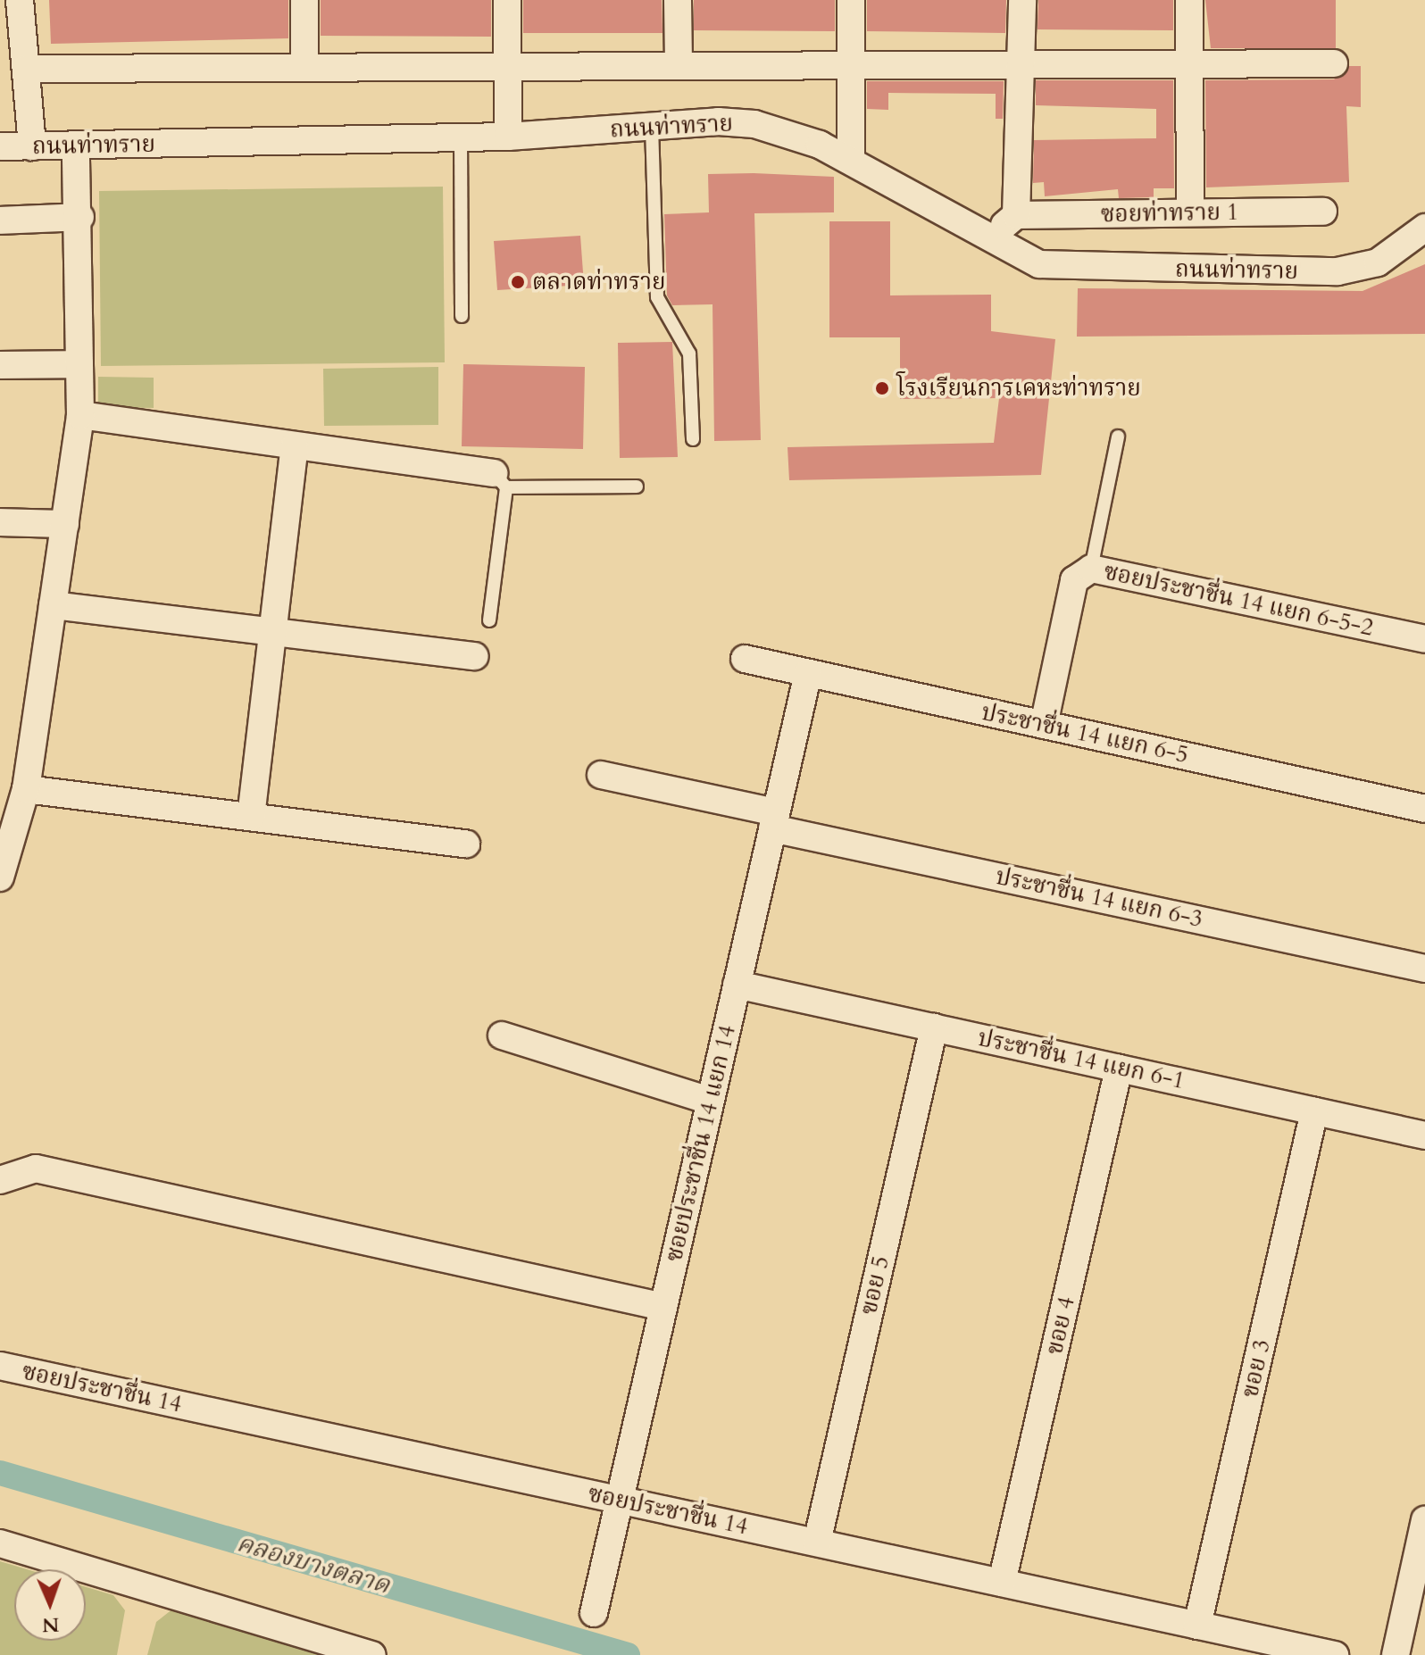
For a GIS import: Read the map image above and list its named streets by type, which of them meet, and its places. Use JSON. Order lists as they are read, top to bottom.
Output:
{
  "streets": {
    "street": [
      "ถนนท่าทราย",
      "ซอยท่าทราย 1",
      "ซอยประชาชื่น 14 แยก 6-5-2",
      "ประชาชื่น 14 แยก 6-5",
      "ประชาชื่น 14 แยก 6-3",
      "ประชาชื่น 14 แยก 6-1",
      "ซอยประชาชื่น 14 แยก 14",
      "ฃอย 5",
      "ขอย 4",
      "ขอย 3",
      "ซอยประชาชื่น 14"
    ]
  },
  "crossings": [
    ["ซอยประชาชื่น 14 แยก 6-5-2", "ประชาชื่น 14 แยก 6-5"],
    ["ประชาชื่น 14 แยก 6-5", "ซอยประชาชื่น 14 แยก 14"],
    ["ประชาชื่น 14 แยก 6-3", "ซอยประชาชื่น 14 แยก 14"],
    ["ประชาชื่น 14 แยก 6-1", "ซอยประชาชื่น 14 แยก 14"],
    ["ประชาชื่น 14 แยก 6-1", "ฃอย 5"],
    ["ประชาชื่น 14 แยก 6-1", "ขอย 4"],
    ["ประชาชื่น 14 แยก 6-1", "ขอย 3"],
    ["ซอยประชาชื่น 14 แยก 14", "ซอยประชาชื่น 14"],
    ["ฃอย 5", "ซอยประชาชื่น 14"],
    ["ขอย 4", "ซอยประชาชื่น 14"],
    ["ขอย 3", "ซอยประชาชื่น 14"]
  ],
  "water": ["คลองบางตลาด"],
  "places": ["ตลาดท่าทราย", "โรงเรียนการเคหะท่าทราย"],
  "north": "bottom"
}
